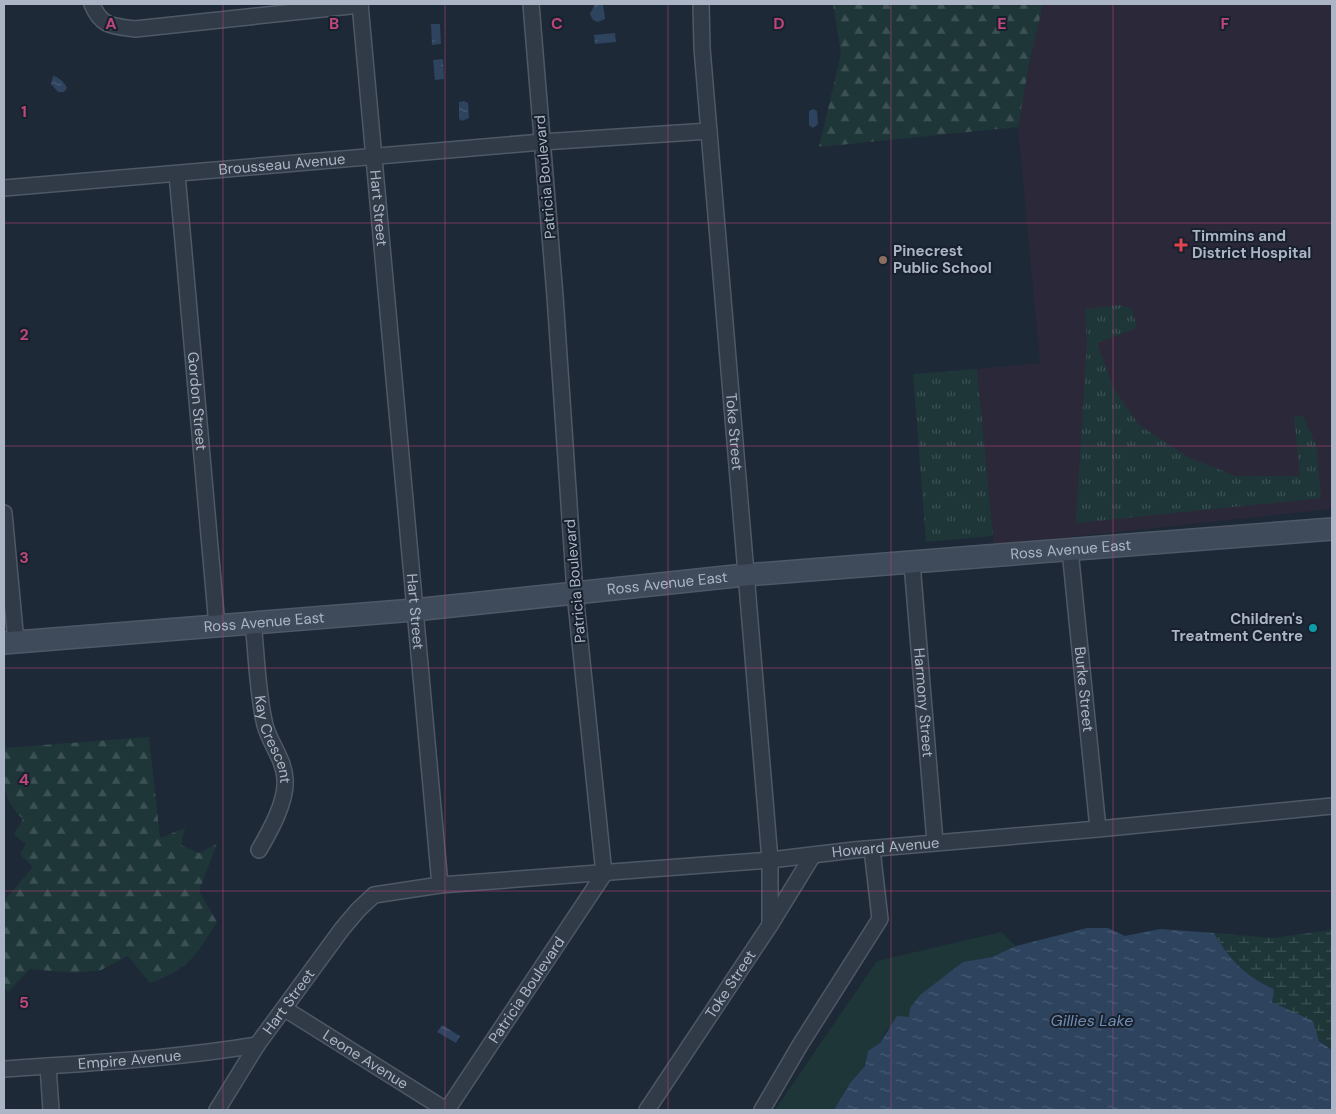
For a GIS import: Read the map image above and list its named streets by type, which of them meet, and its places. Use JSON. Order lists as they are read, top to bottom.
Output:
{
  "streets": {
    "main road": ["Ross Avenue East"],
    "street": [
      "Brousseau Avenue",
      "Patricia Boulevard",
      "Hart Street",
      "Gordon Street",
      "Toke Street",
      "Burke Street",
      "Harmony Street",
      "Kay Crescent",
      "Howard Avenue",
      "Empire Avenue",
      "Leone Avenue"
    ]
  },
  "crossings": [
    ["Brousseau Avenue", "Patricia Boulevard"],
    ["Brousseau Avenue", "Hart Street"],
    ["Brousseau Avenue", "Gordon Street"],
    ["Brousseau Avenue", "Toke Street"],
    ["Patricia Boulevard", "Ross Avenue East"],
    ["Patricia Boulevard", "Howard Avenue"],
    ["Patricia Boulevard", "Leone Avenue"],
    ["Hart Street", "Ross Avenue East"],
    ["Hart Street", "Howard Avenue"],
    ["Hart Street", "Empire Avenue"],
    ["Hart Street", "Leone Avenue"],
    ["Gordon Street", "Ross Avenue East"],
    ["Toke Street", "Ross Avenue East"],
    ["Toke Street", "Howard Avenue"],
    ["Ross Avenue East", "Burke Street"],
    ["Ross Avenue East", "Harmony Street"],
    ["Ross Avenue East", "Kay Crescent"],
    ["Burke Street", "Howard Avenue"],
    ["Harmony Street", "Howard Avenue"]
  ],
  "water": ["Gillies Lake"],
  "places": {
    "health": ["Timmins and District Hospital"],
    "other": ["Pinecrest Public School", "Children's Treatment Centre"]
  },
  "grid": {
    "columns": [
      "A",
      "B",
      "C",
      "D",
      "E",
      "F"
    ],
    "rows": [
      "1",
      "2",
      "3",
      "4",
      "5"
    ]
  }
}
